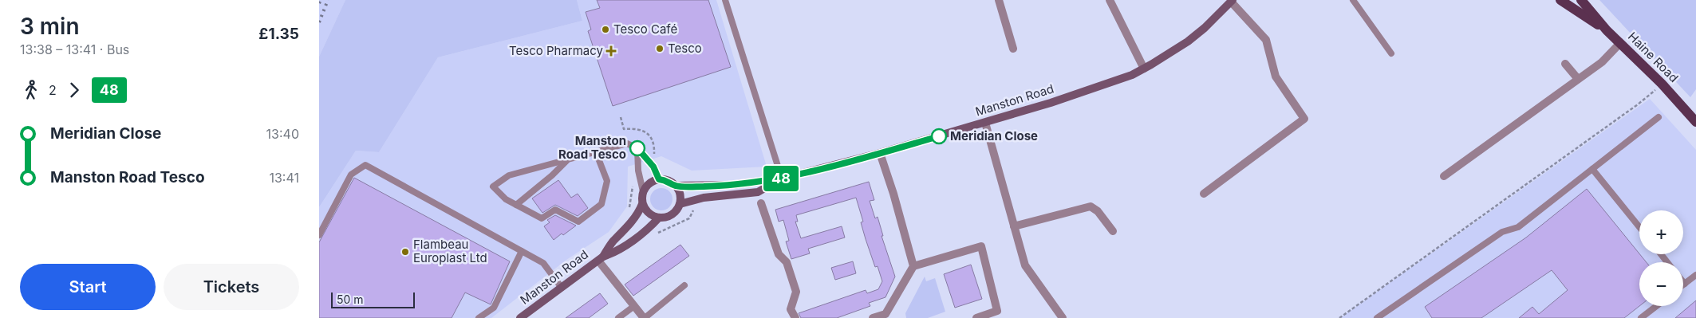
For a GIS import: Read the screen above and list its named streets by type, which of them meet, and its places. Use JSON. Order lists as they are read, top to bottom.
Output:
{
  "streets": {
    "main road": ["Haine Road", "Manston Road"]
  },
  "places": {
    "other": [
      "Tesco Café",
      "Tesco",
      "Meridian Close",
      "Manston Road Tesco",
      "Flambeau Europlast Ltd"
    ],
    "health": ["Tesco Pharmacy"]
  },
  "lines": ["bus line 48"],
  "scale_bar": "50 m",
  "page": {
    "heading": ["3 min", "13:38 – 13:41 · Bus", "£1.35"],
    "on_map": "48",
    "legs": ["2", "48"],
    "list": [
      {
        "name": "Meridian Close",
        "value": "13:40"
      },
      {
        "name": "Manston Road Tesco",
        "value": "13:41"
      }
    ],
    "map_buttons": ["+", "−"],
    "buttons": ["Start", "Tickets"],
    "scale": "50 m"
  }
}
